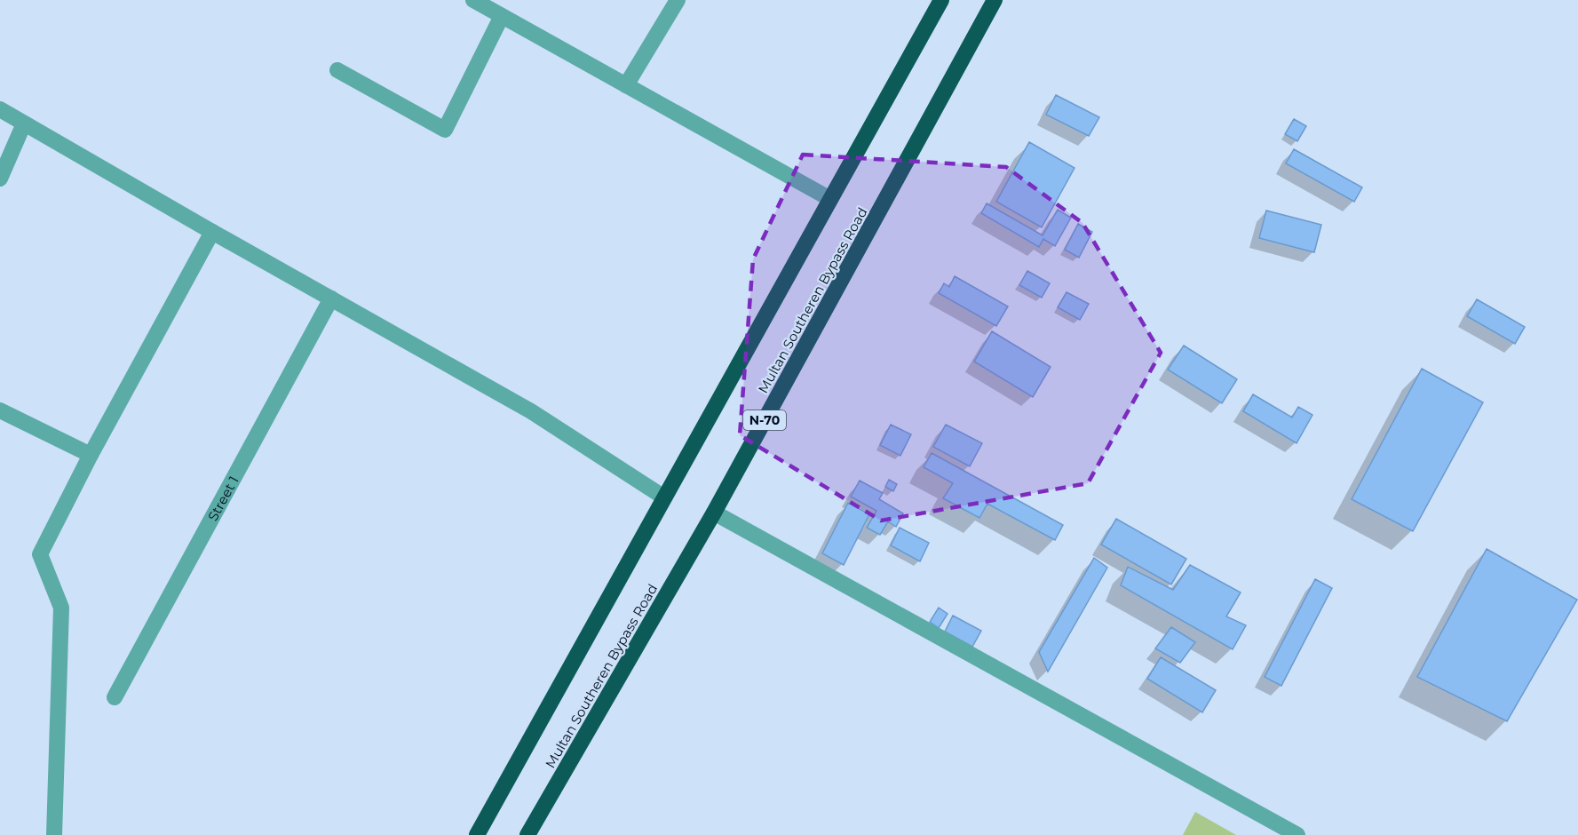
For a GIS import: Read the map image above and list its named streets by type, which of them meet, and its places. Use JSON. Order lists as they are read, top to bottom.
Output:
{
  "streets": {
    "highway": ["Multan Southeren Bypass Road", "N-70"],
    "street": ["Street 1"]
  }
}
